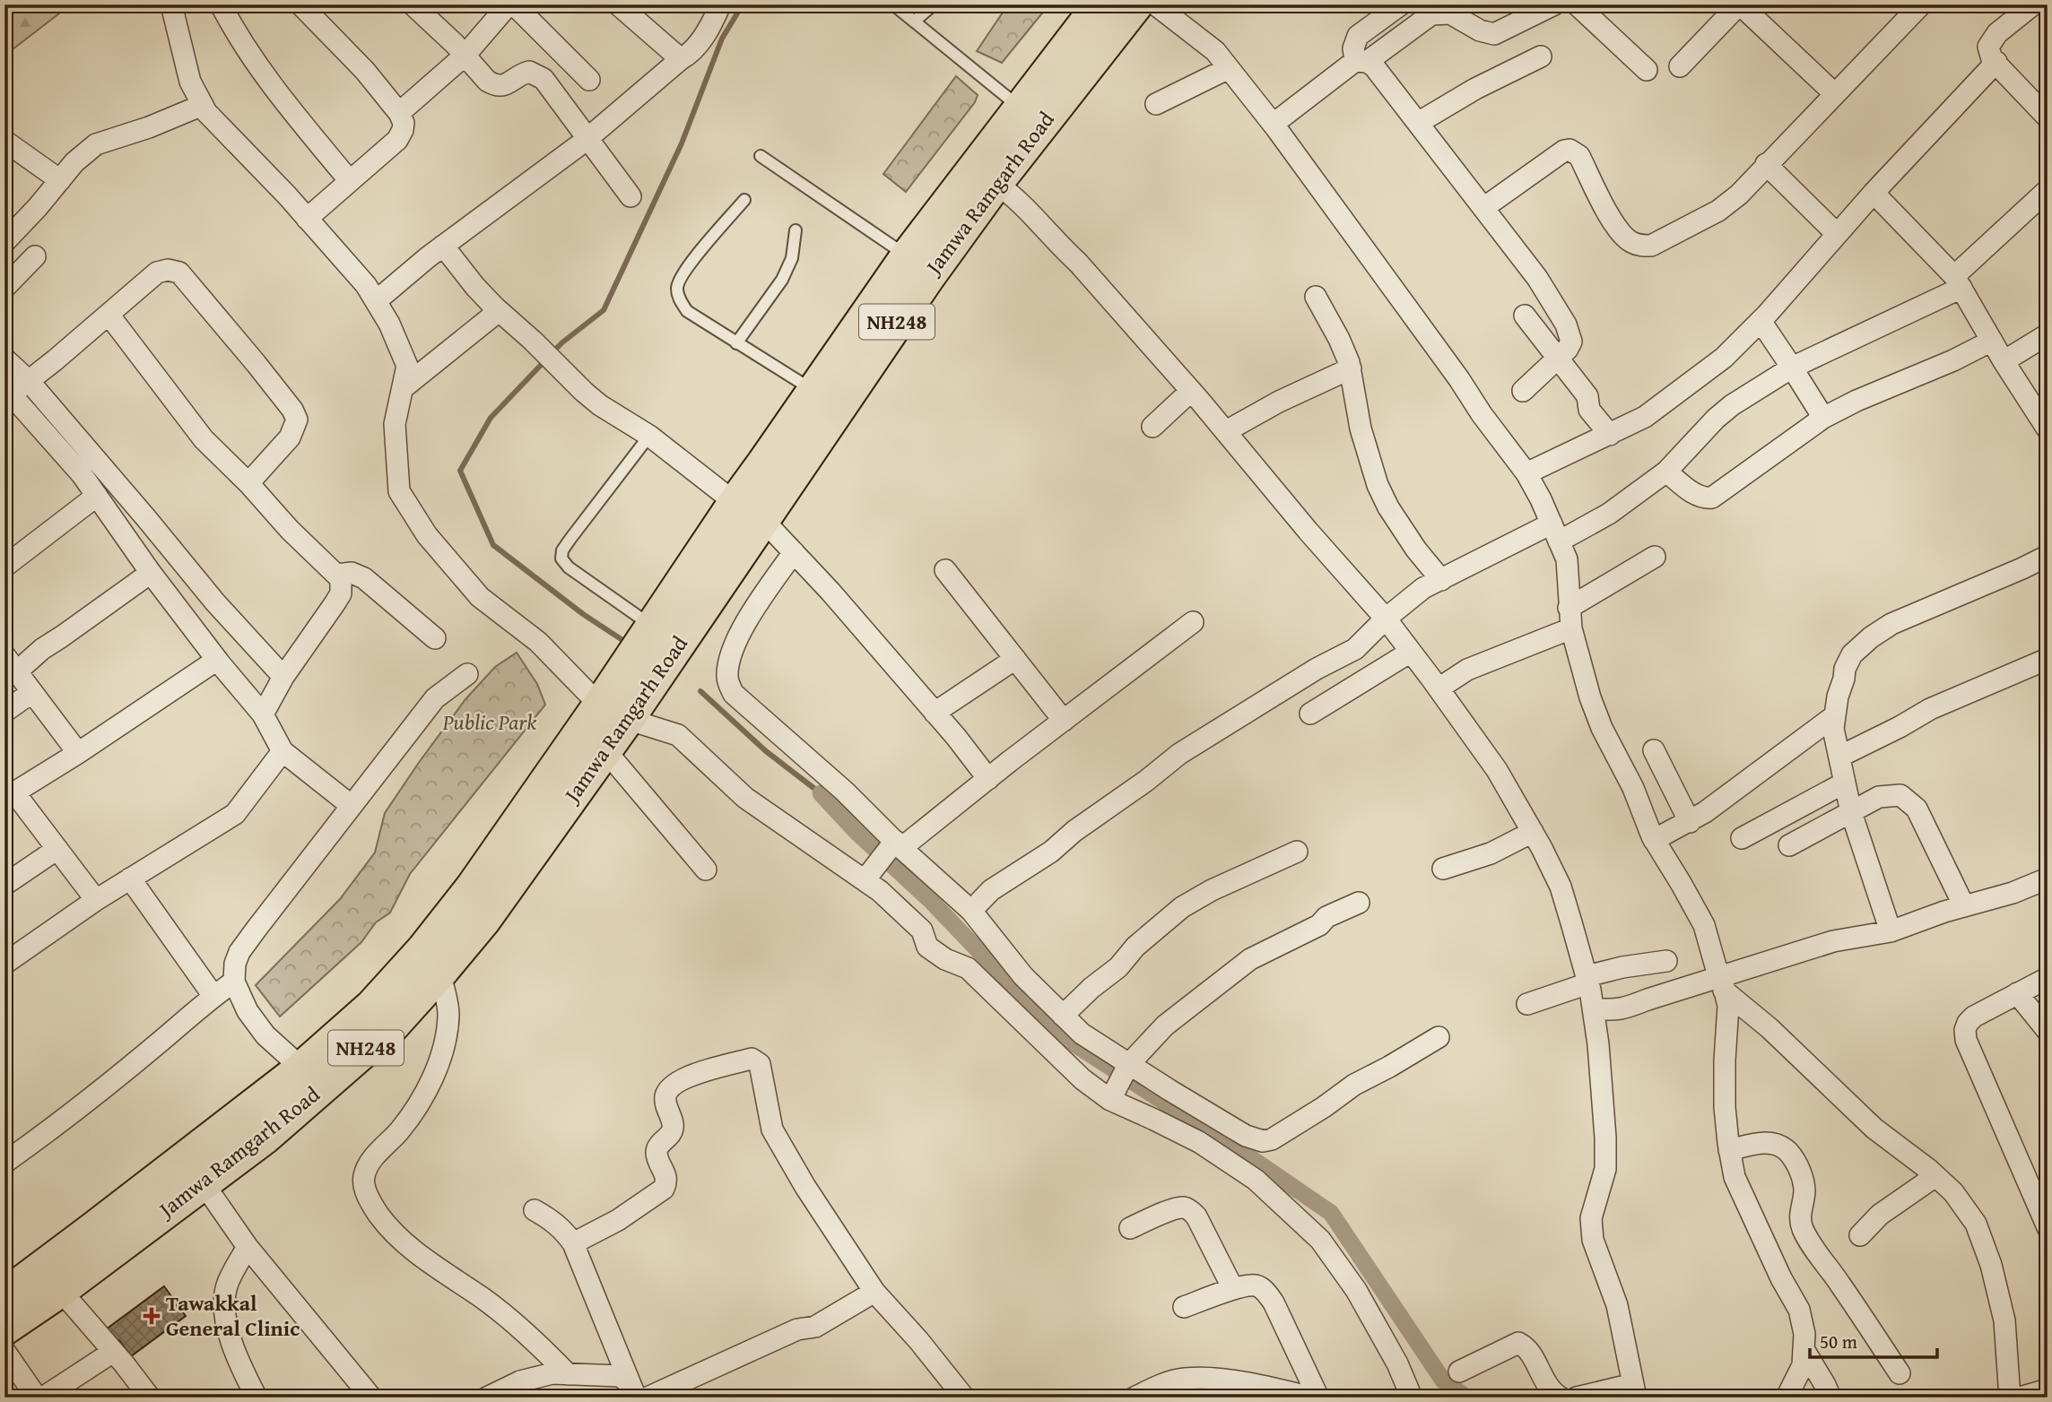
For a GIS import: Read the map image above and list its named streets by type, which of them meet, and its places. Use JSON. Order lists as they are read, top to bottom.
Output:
{
  "streets": {
    "highway": ["Jamwa Ramgarh Road", "NH248"]
  },
  "parks": ["Public Park"],
  "places": {
    "health": ["Tawakkal General Clinic"]
  },
  "scale_bar": "50 m"
}
